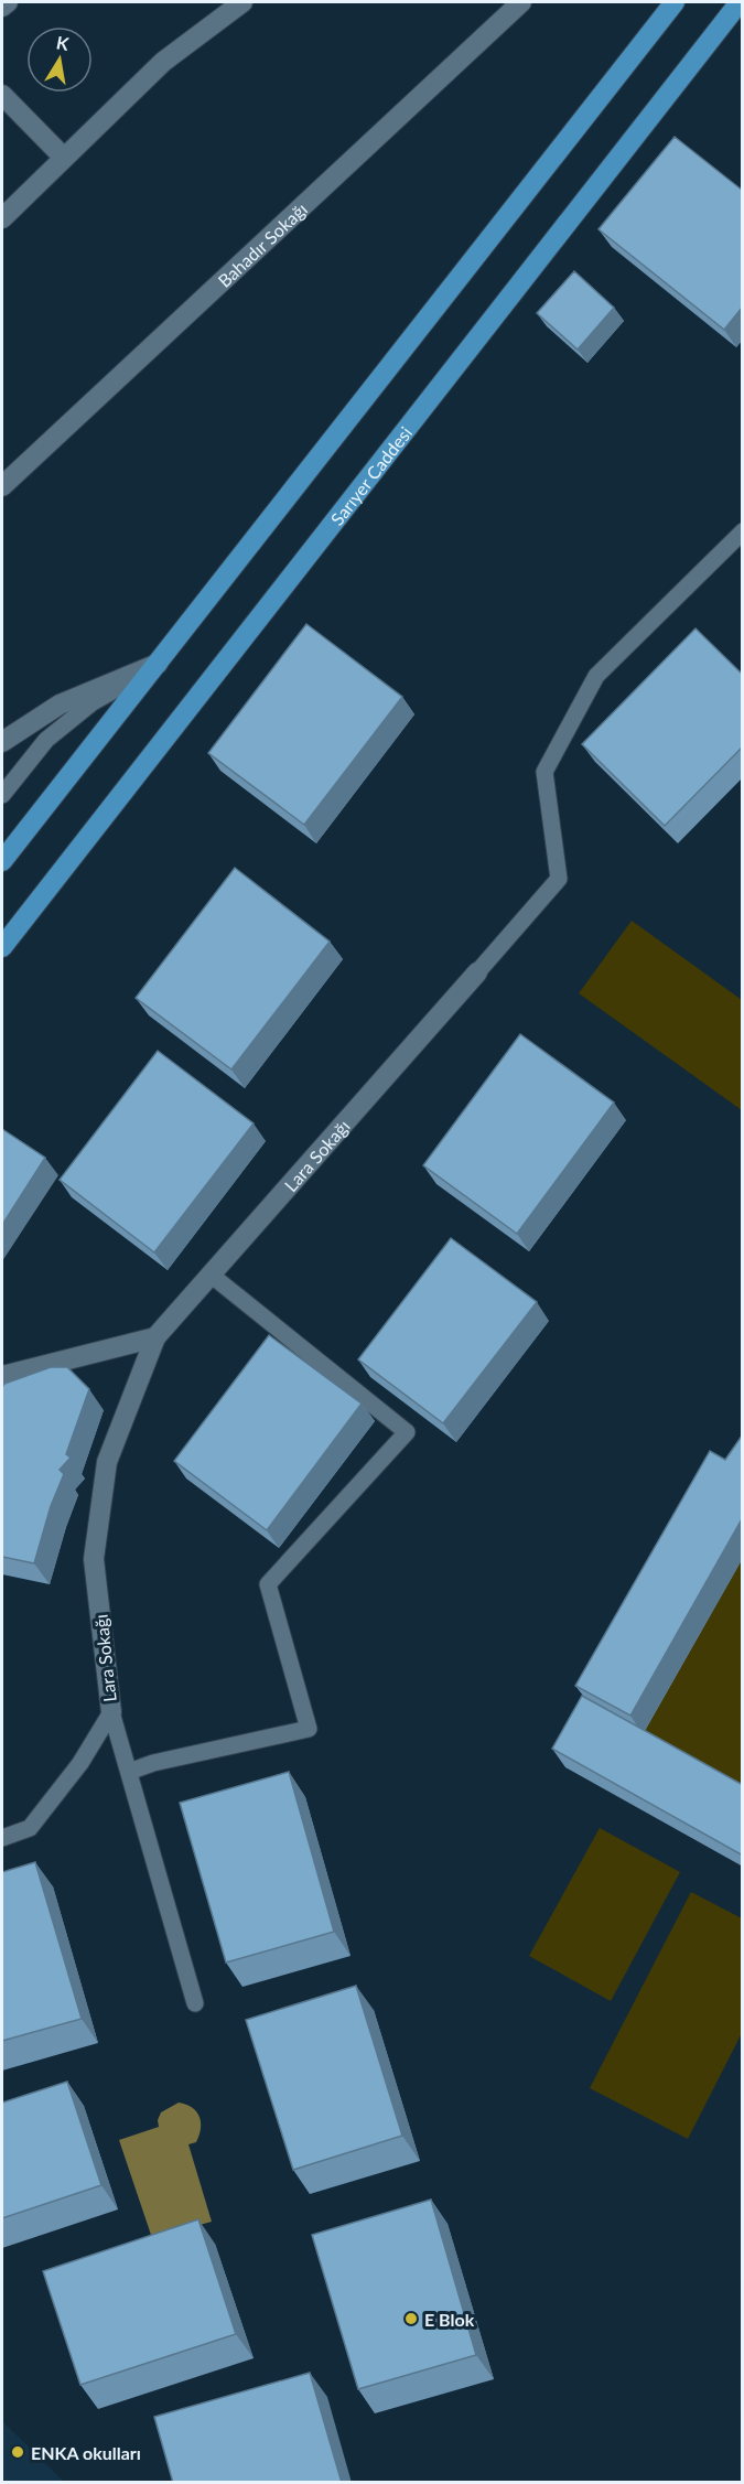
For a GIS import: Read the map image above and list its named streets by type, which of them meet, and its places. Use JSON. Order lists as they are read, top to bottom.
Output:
{
  "streets": {
    "main road": ["Sarıyer Caddesi"],
    "street": ["Bahadır Sokağı", "Lara Sokağı"]
  },
  "places": ["E Blok", "ENKA okulları"],
  "north": "top"
}
